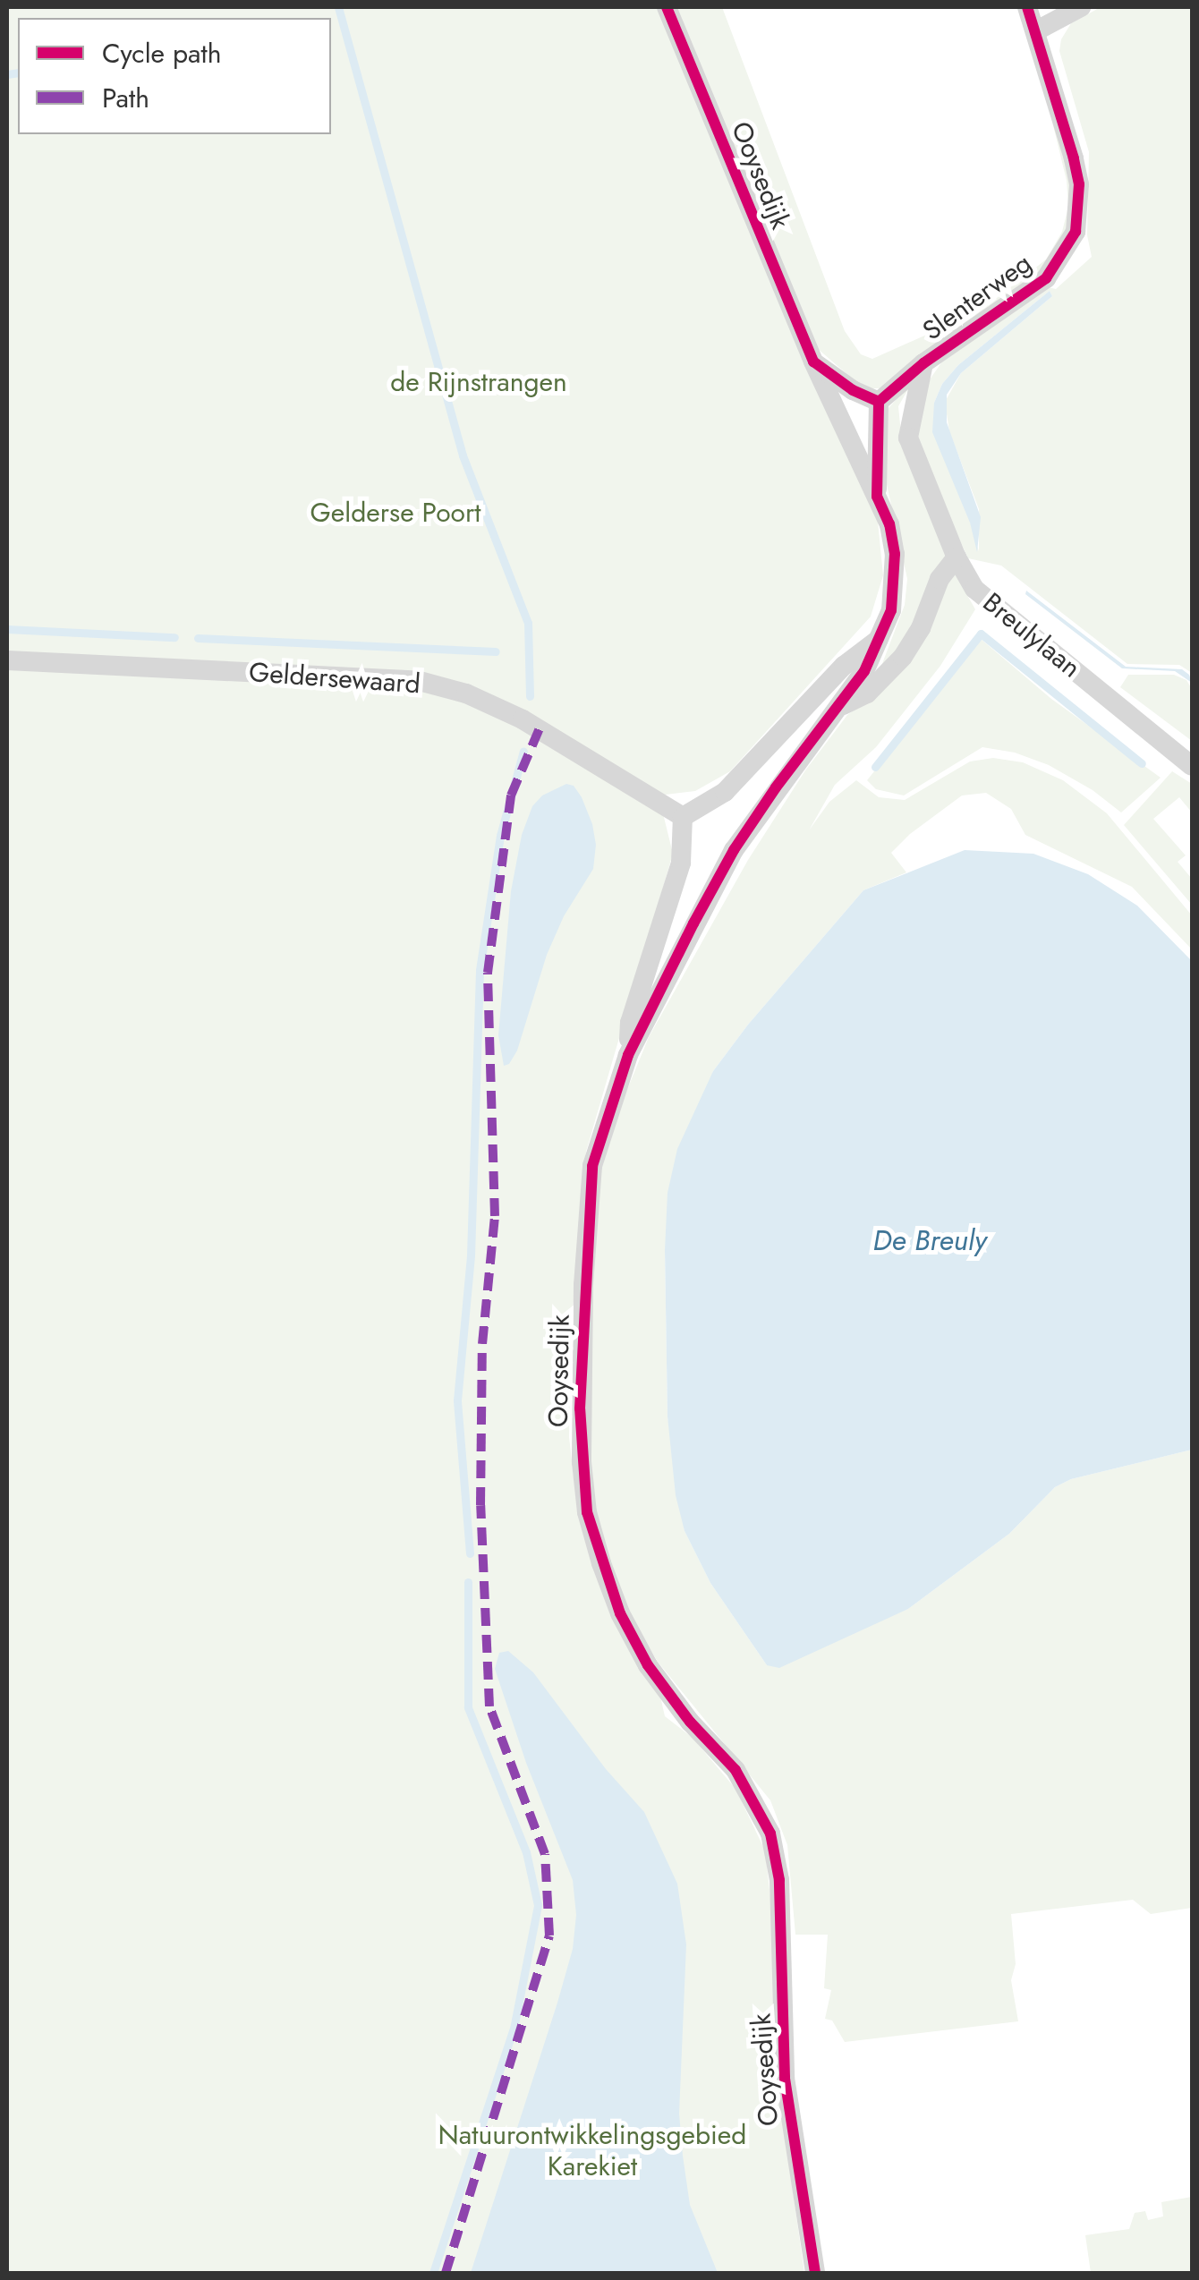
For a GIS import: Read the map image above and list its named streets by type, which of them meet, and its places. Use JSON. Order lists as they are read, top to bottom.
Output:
{
  "streets": {
    "street": [
      "Ooysedijk",
      "Slenterweg",
      "Breulylaan",
      "Geldersewaard"
    ]
  },
  "crossings": [
    ["Slenterweg", "Breulylaan"]
  ],
  "water": ["De Breuly"],
  "parks": ["de Rijnstrangen", "Gelderse Poort", "Natuurontwikkelingsgebied Karekiet"],
  "legend": ["Cycle path", "Path"]
}
